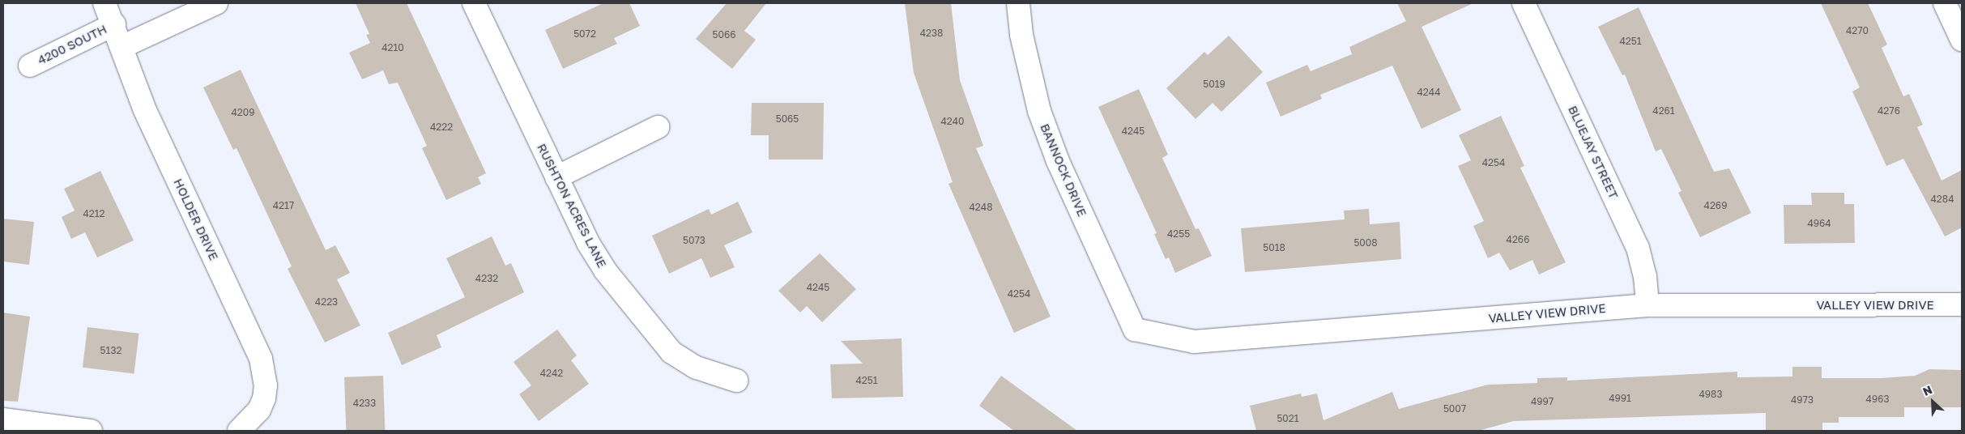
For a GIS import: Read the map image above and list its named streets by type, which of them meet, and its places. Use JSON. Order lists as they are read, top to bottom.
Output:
{
  "streets": {
    "street": [
      "4200 SOUTH",
      "BLUEJAY STREET",
      "BANNOCK DRIVE",
      "RUSHTON ACRES LANE",
      "HOLDER DRIVE",
      "VALLEY VIEW DRIVE"
    ]
  },
  "crossings": [
    ["4200 SOUTH", "HOLDER DRIVE"],
    ["BLUEJAY STREET", "VALLEY VIEW DRIVE"],
    ["BANNOCK DRIVE", "VALLEY VIEW DRIVE"]
  ],
  "house_numbers": [
    "4270",
    "4238",
    "5072",
    "5066",
    "4251",
    "4210",
    "5019",
    "4244",
    "4261",
    "4276",
    "4209",
    "5065",
    "4240",
    "4222",
    "4245",
    "4254",
    "4284",
    "4217",
    "4269",
    "4248",
    "4212",
    "4964",
    "4255",
    "4266",
    "5073",
    "5008",
    "5018",
    "4232",
    "4245",
    "4254",
    "4223",
    "5132",
    "4242",
    "4251",
    "4983",
    "4991",
    "4963",
    "4973",
    "4997",
    "4233",
    "5007",
    "5021"
  ],
  "north": "top left"
}
